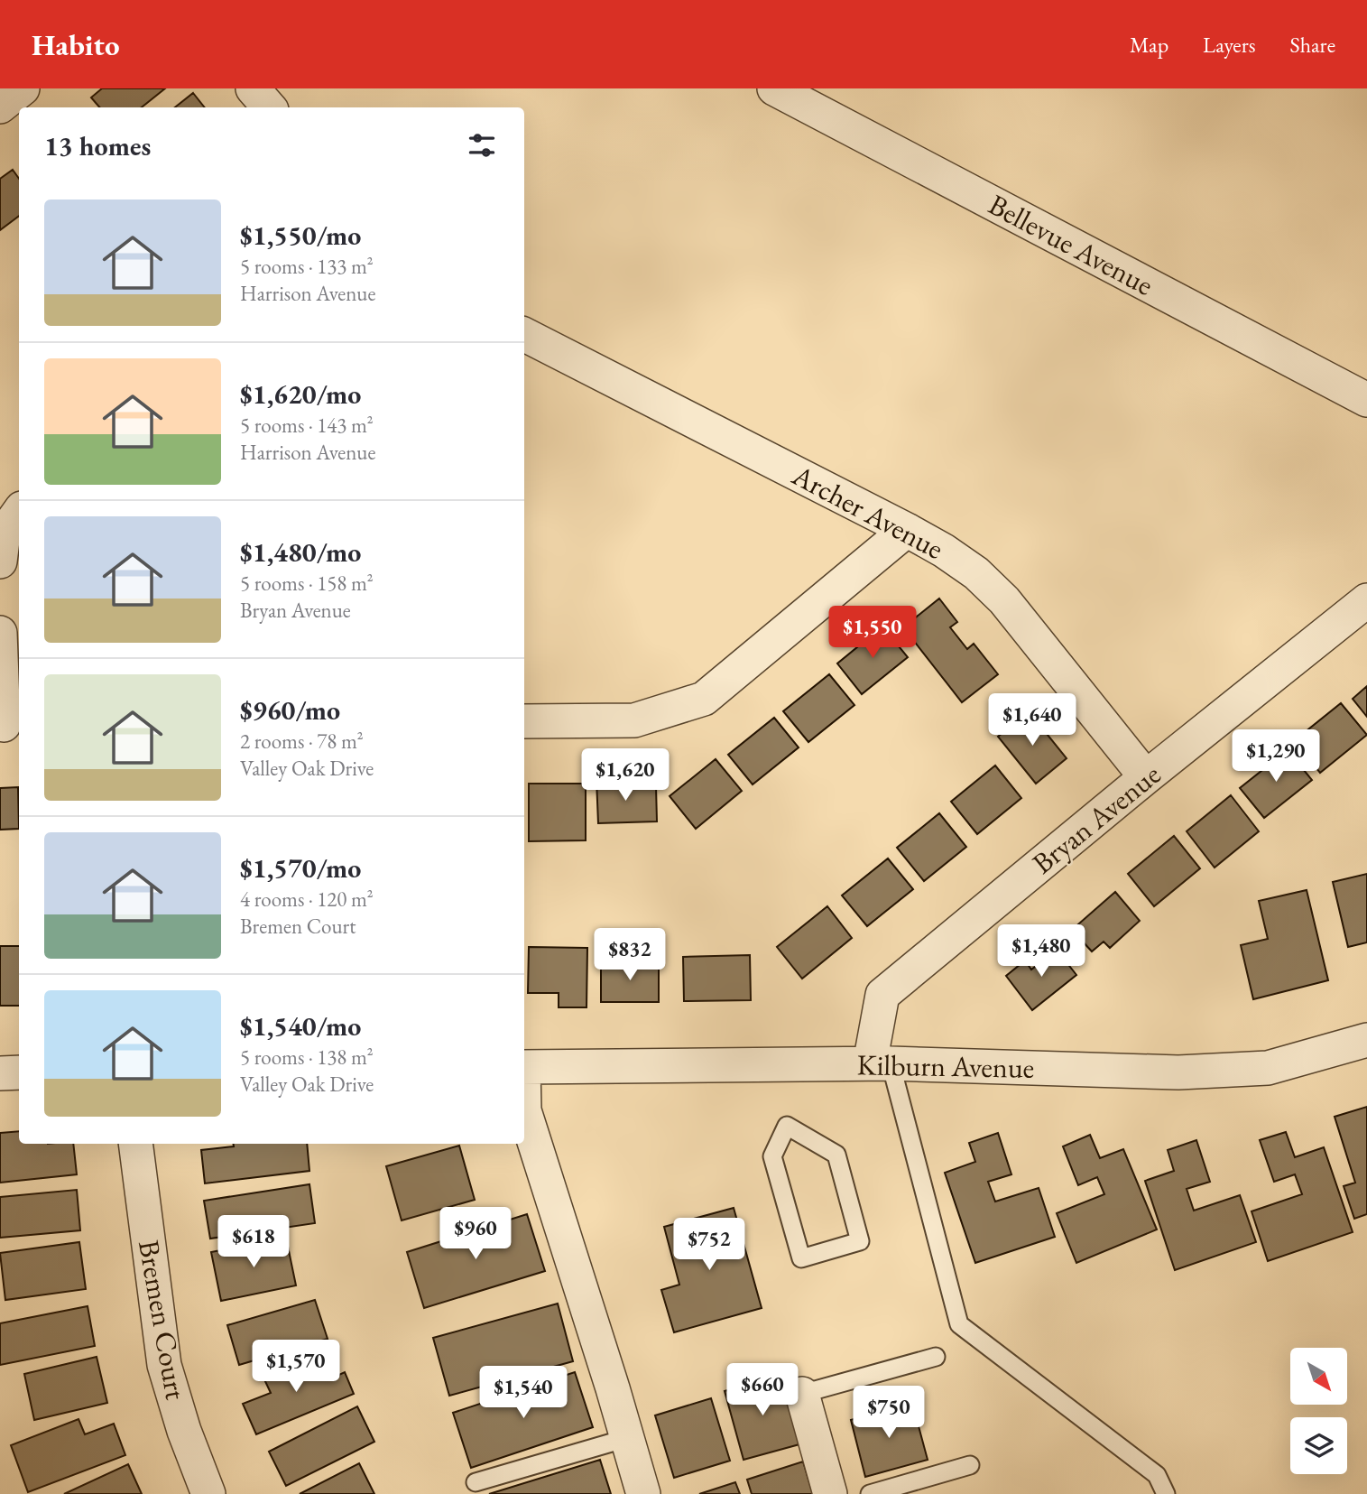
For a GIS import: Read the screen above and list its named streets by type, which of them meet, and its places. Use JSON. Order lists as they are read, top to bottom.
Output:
{
  "streets": {
    "street": [
      "Bellevue Avenue",
      "Archer Avenue",
      "Bryan Avenue",
      "Kilburn Avenue",
      "Bremen Court"
    ]
  },
  "crossings": [
    ["Archer Avenue", "Bryan Avenue"],
    ["Bryan Avenue", "Kilburn Avenue"]
  ],
  "north": "bottom right",
  "page": {
    "header": "Habito",
    "nav": ["Map", "Layers", "Share"],
    "heading": "13 homes",
    "list": [
      {
        "name": "$1,550/mo",
        "note": "5 rooms · 133 m² · Harrison Avenue"
      },
      {
        "name": "$1,620/mo",
        "note": "5 rooms · 143 m² · Harrison Avenue"
      },
      {
        "name": "$1,480/mo",
        "note": "5 rooms · 158 m² · Bryan Avenue"
      },
      {
        "name": "$960/mo",
        "note": "2 rooms · 78 m² · Valley Oak Drive"
      },
      {
        "name": "$1,570/mo",
        "note": "4 rooms · 120 m² · Bremen Court"
      },
      {
        "name": "$1,540/mo",
        "note": "5 rooms · 138 m² · Valley Oak Drive"
      }
    ],
    "price": [
      "$1,550",
      "$1,640",
      "$1,290",
      "$1,620",
      "$1,480",
      "$832",
      "$960",
      "$618",
      "$752",
      "$1,570",
      "$660",
      "$1,540",
      "$750"
    ]
  }
}
